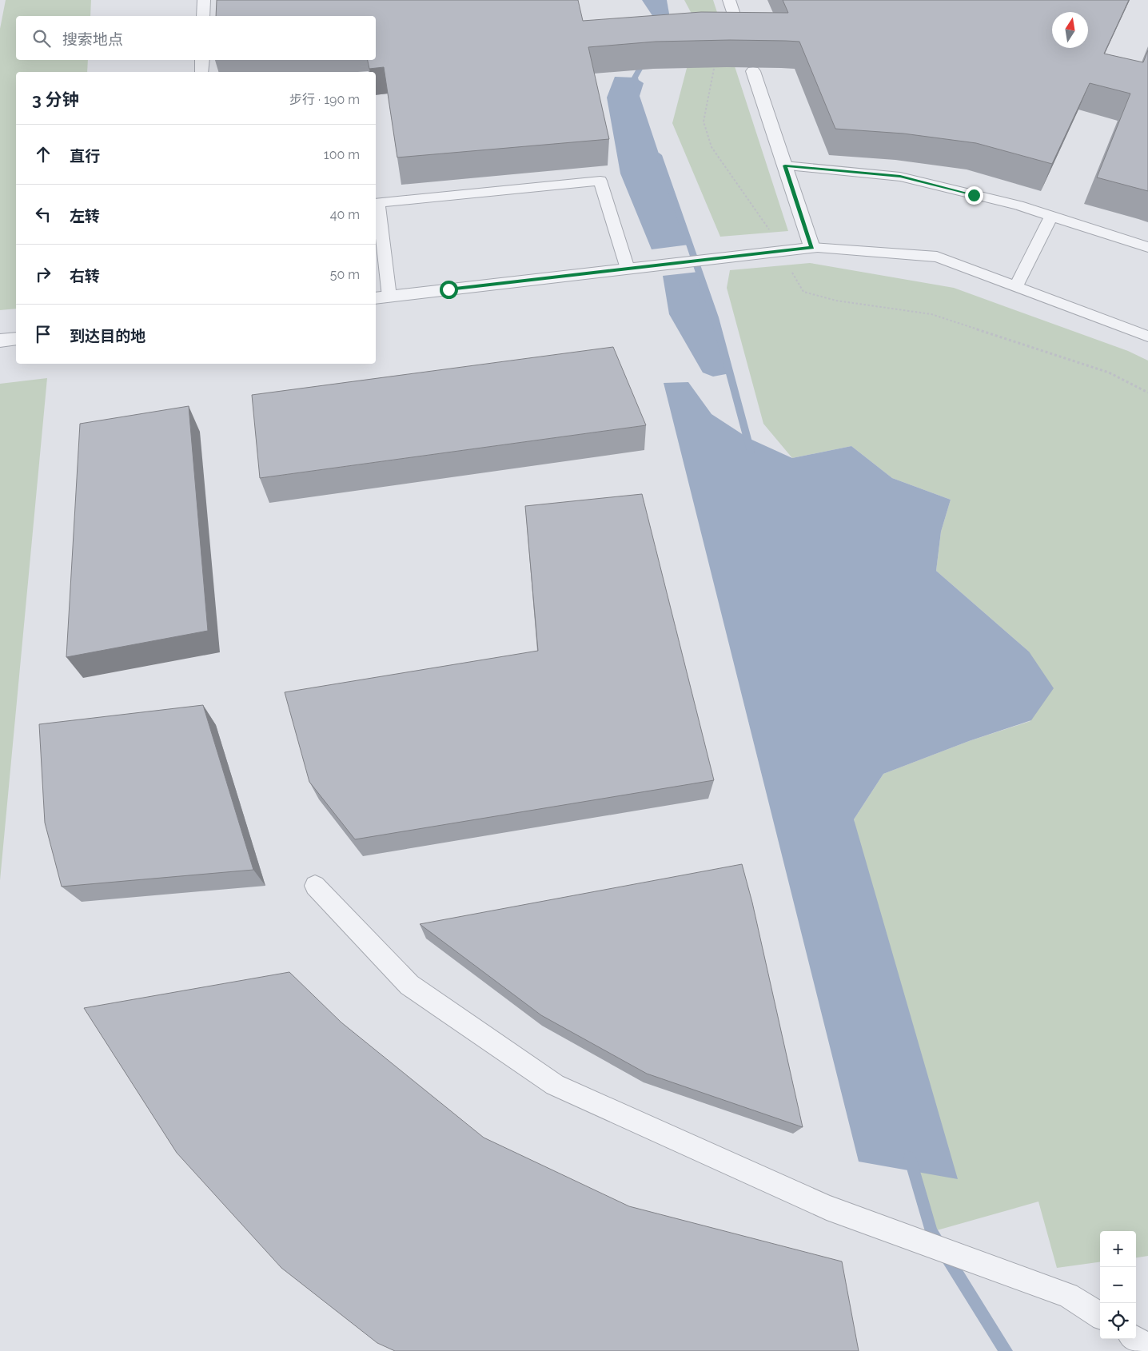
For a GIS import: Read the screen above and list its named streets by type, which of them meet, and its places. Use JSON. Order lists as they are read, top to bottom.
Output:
{
  "north": "top",
  "page": {
    "search": "搜索地点",
    "heading": ["3 分钟", "步行 · 190 m"],
    "list": [
      ["直行", "100 m"],
      ["左转", "40 m"],
      ["右转", "50 m"],
      "到达目的地"
    ],
    "map_buttons": ["+", "−"]
  }
}
